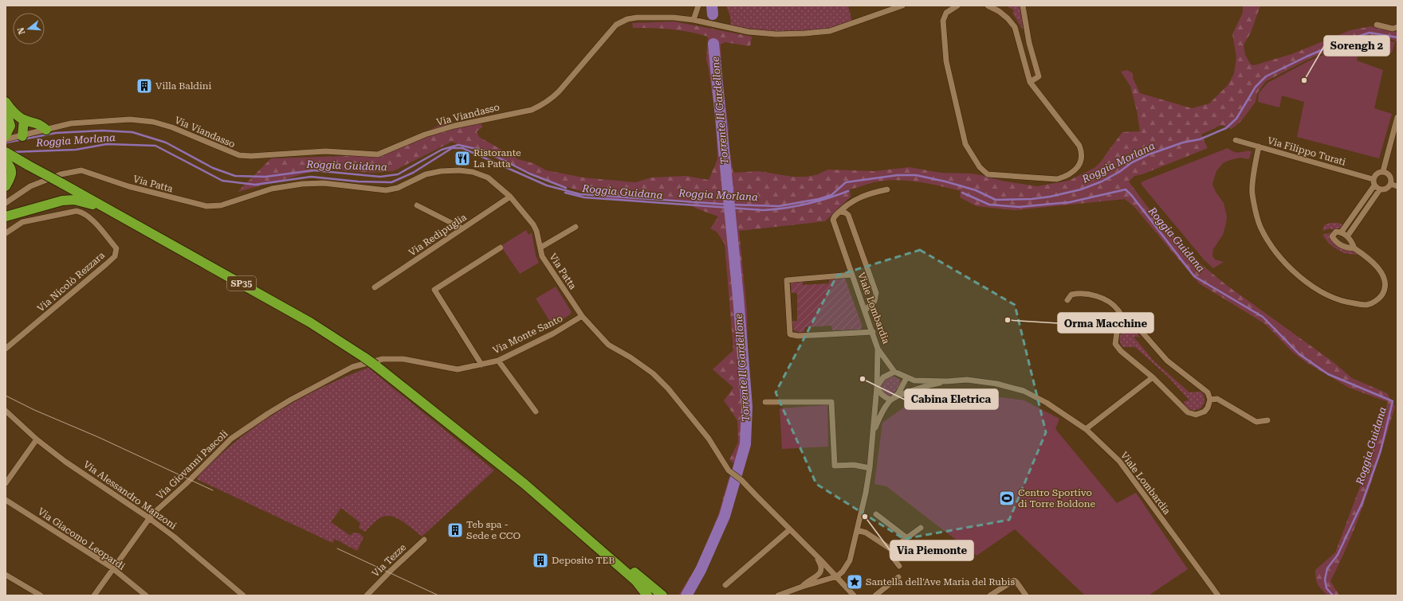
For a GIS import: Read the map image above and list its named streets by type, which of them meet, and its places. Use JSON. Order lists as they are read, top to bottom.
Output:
{
  "streets": {
    "highway": ["SP35"],
    "street": [
      "Via Viandasso",
      "Via Filippo Turati",
      "Via Patta",
      "Via Redipuglia",
      "Via Nicolò Rezzara",
      "Viale Lombardia",
      "Via Monte Santo",
      "Via Giovanni Pascoli",
      "Via Alessandro Manzoni",
      "Via Giacomo Leopardi",
      "Via Tezze"
    ]
  },
  "crossings": [
    ["Via Patta", "Via Redipuglia"],
    ["Via Patta", "Via Monte Santo"],
    ["SP35", "Via Monte Santo"],
    ["SP35", "Via Giovanni Pascoli"],
    ["Via Monte Santo", "Via Giovanni Pascoli"],
    ["Via Giovanni Pascoli", "Via Alessandro Manzoni"],
    ["Via Giovanni Pascoli", "Via Giacomo Leopardi"]
  ],
  "water": ["Torrente Il Gardellone", "Roggia Morlana", "Roggia Guidana"],
  "places": {
    "other": [
      "Sorengh 2",
      "Orma Macchine",
      "Cabina Eletrica",
      "Via Piemonte"
    ],
    "building": ["Villa Baldini", "Teb spa - Sede e CCO", "Deposito TEB"],
    "restaurant": ["Ristorante La Patta"],
    "sports": ["Centro Sportivo di Torre Boldone"],
    "place": ["Santella dell'Ave Maria del Rubis"]
  },
  "north": "left"
}
